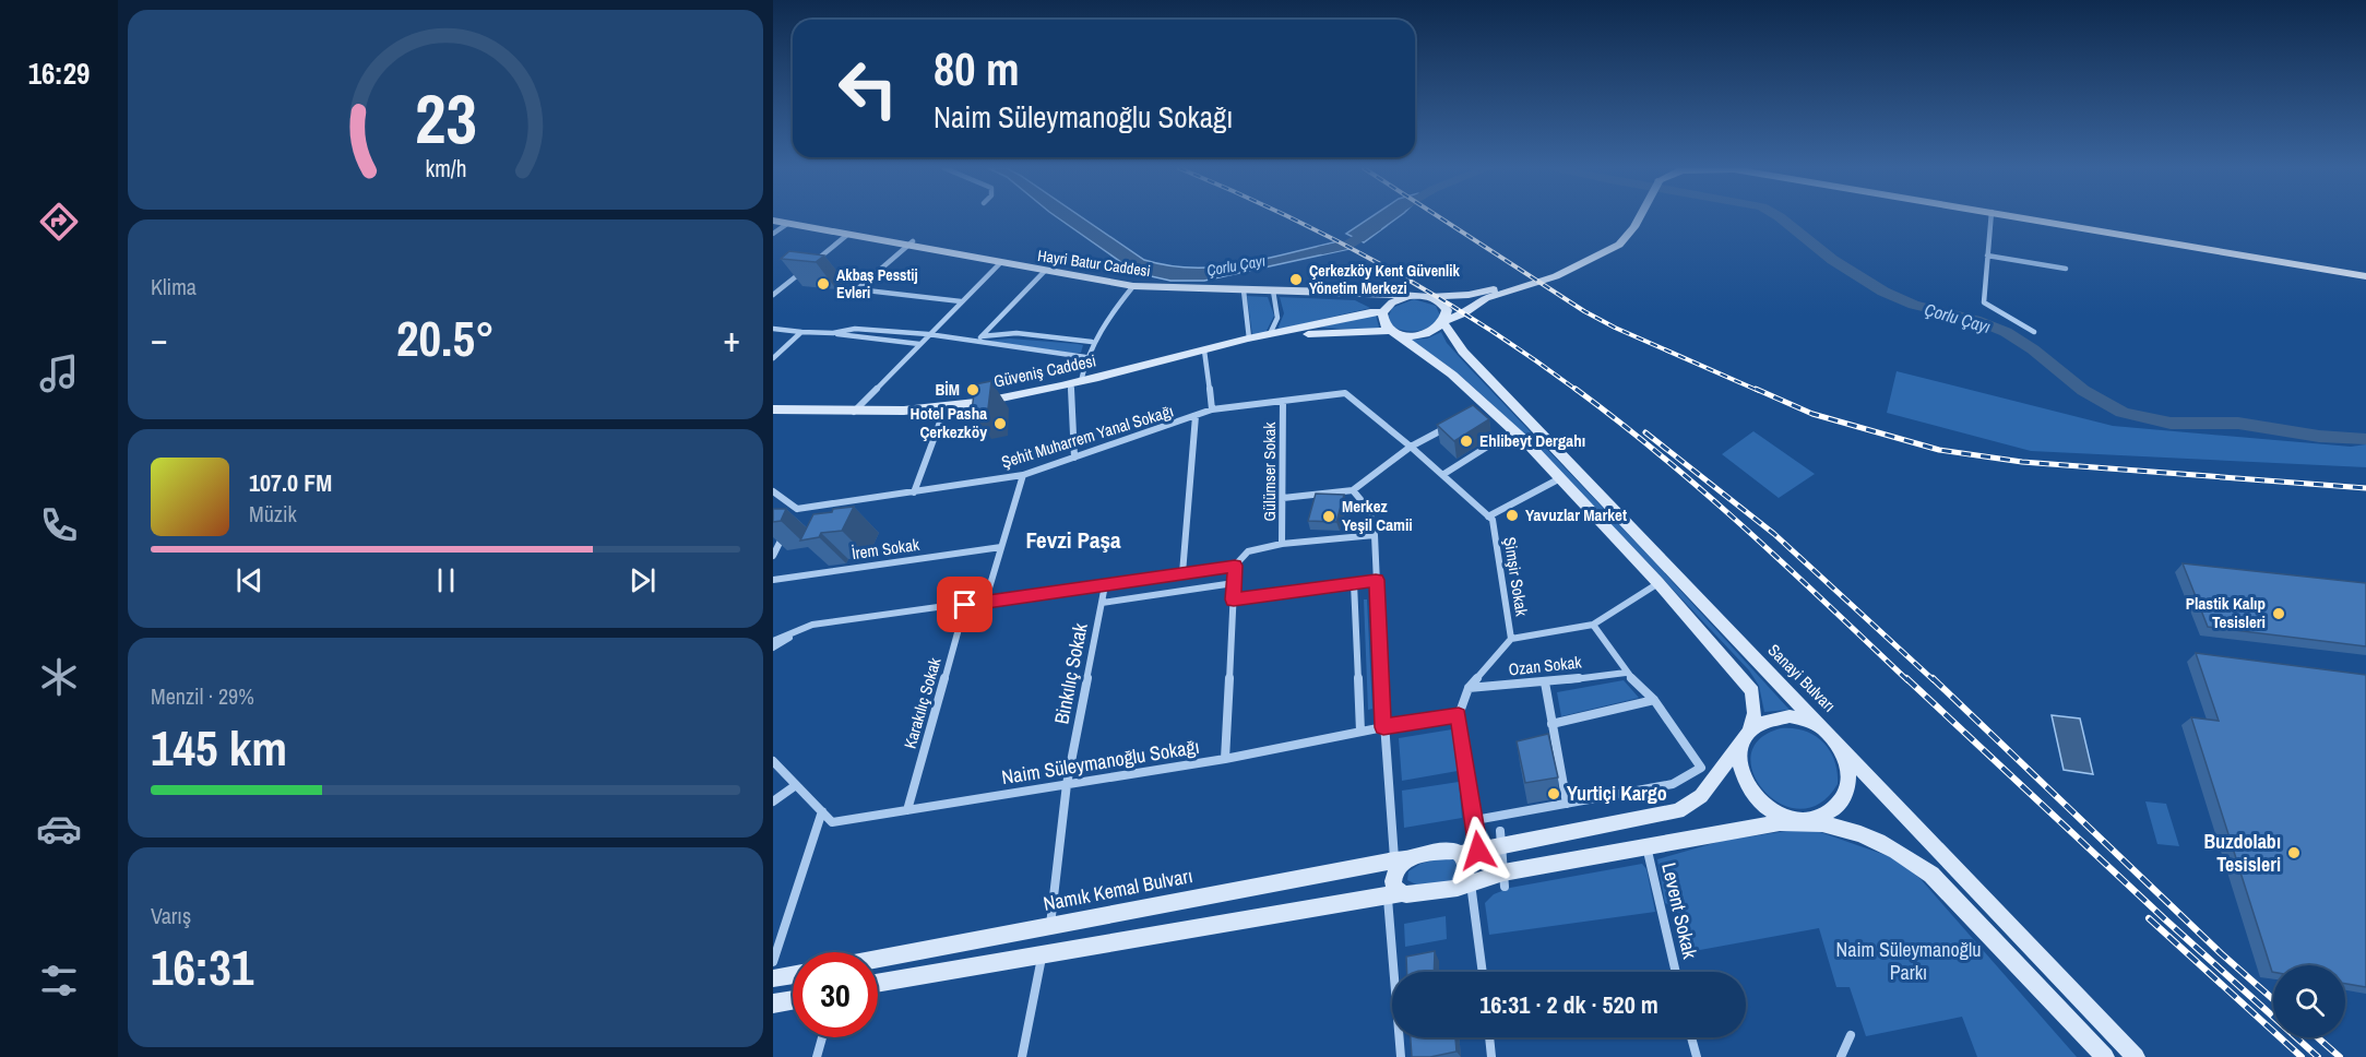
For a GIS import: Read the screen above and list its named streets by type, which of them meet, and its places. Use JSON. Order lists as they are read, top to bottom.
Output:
{
  "streets": {
    "main road": [
      "Hayri Batur Caddesi",
      "Güveniş Caddesi",
      "Sanayi Bulvarı",
      "Namık Kemal Bulvarı"
    ],
    "street": [
      "Şehit Muharrem Yanal Sokağı",
      "Gülümser Sokak",
      "İrem Sokak",
      "Şimşir Sokak",
      "Ozan Sokak",
      "Binkılıç Sokak",
      "Karakılıç Sokak",
      "Naim Süleymanoğlu Sokağı",
      "Levent Sokak"
    ]
  },
  "crossings": [
    ["Hayri Batur Caddesi", "Güveniş Caddesi"],
    ["Hayri Batur Caddesi", "Sanayi Bulvarı"],
    ["Güveniş Caddesi", "Sanayi Bulvarı"],
    ["Şehit Muharrem Yanal Sokağı", "Gülümser Sokak"],
    ["Şehit Muharrem Yanal Sokağı", "Şimşir Sokak"],
    ["Şimşir Sokak", "Ozan Sokak"],
    ["Şimşir Sokak", "Naim Süleymanoğlu Sokağı"],
    ["Şimşir Sokak", "Namık Kemal Bulvarı"],
    ["Binkılıç Sokak", "Naim Süleymanoğlu Sokağı"],
    ["Binkılıç Sokak", "Namık Kemal Bulvarı"],
    ["Sanayi Bulvarı", "Namık Kemal Bulvarı"],
    ["Karakılıç Sokak", "Naim Süleymanoğlu Sokağı"]
  ],
  "districts": ["Fevzi Paşa"],
  "water": ["Çorlu Çayı"],
  "parks": ["Naim Süleymanoğlu Parkı"],
  "places": [
    "Çerkezköy Kent Güvenlik Yönetim Merkezi",
    "Akbaş Pesstij Evleri",
    "BİM",
    "Hotel Pasha Çerkezköy",
    "Ehlibeyt Dergahı",
    "Yavuzlar Market",
    "Merkez Yeşil Camii",
    "Plastik Kalıp Tesisleri",
    "Yurtiçi Kargo",
    "Buzdolabı Tesisleri"
  ],
  "page": {
    "tabs": "16:29",
    "turn": ["80 m", "Naim Süleymanoğlu Sokağı"],
    "tile": [
      "Klima",
      ["Menzil · 29%", "145 km"],
      ["Varış", "16:31"]
    ],
    "heat": ["−", "20.5°", "+"],
    "song": ["107.0 FM", "Müzik"],
    "limit": "30",
    "trip": "16:31 · 2 dk · 520 m",
    "gauge": ["23", "km/h"]
  }
}
